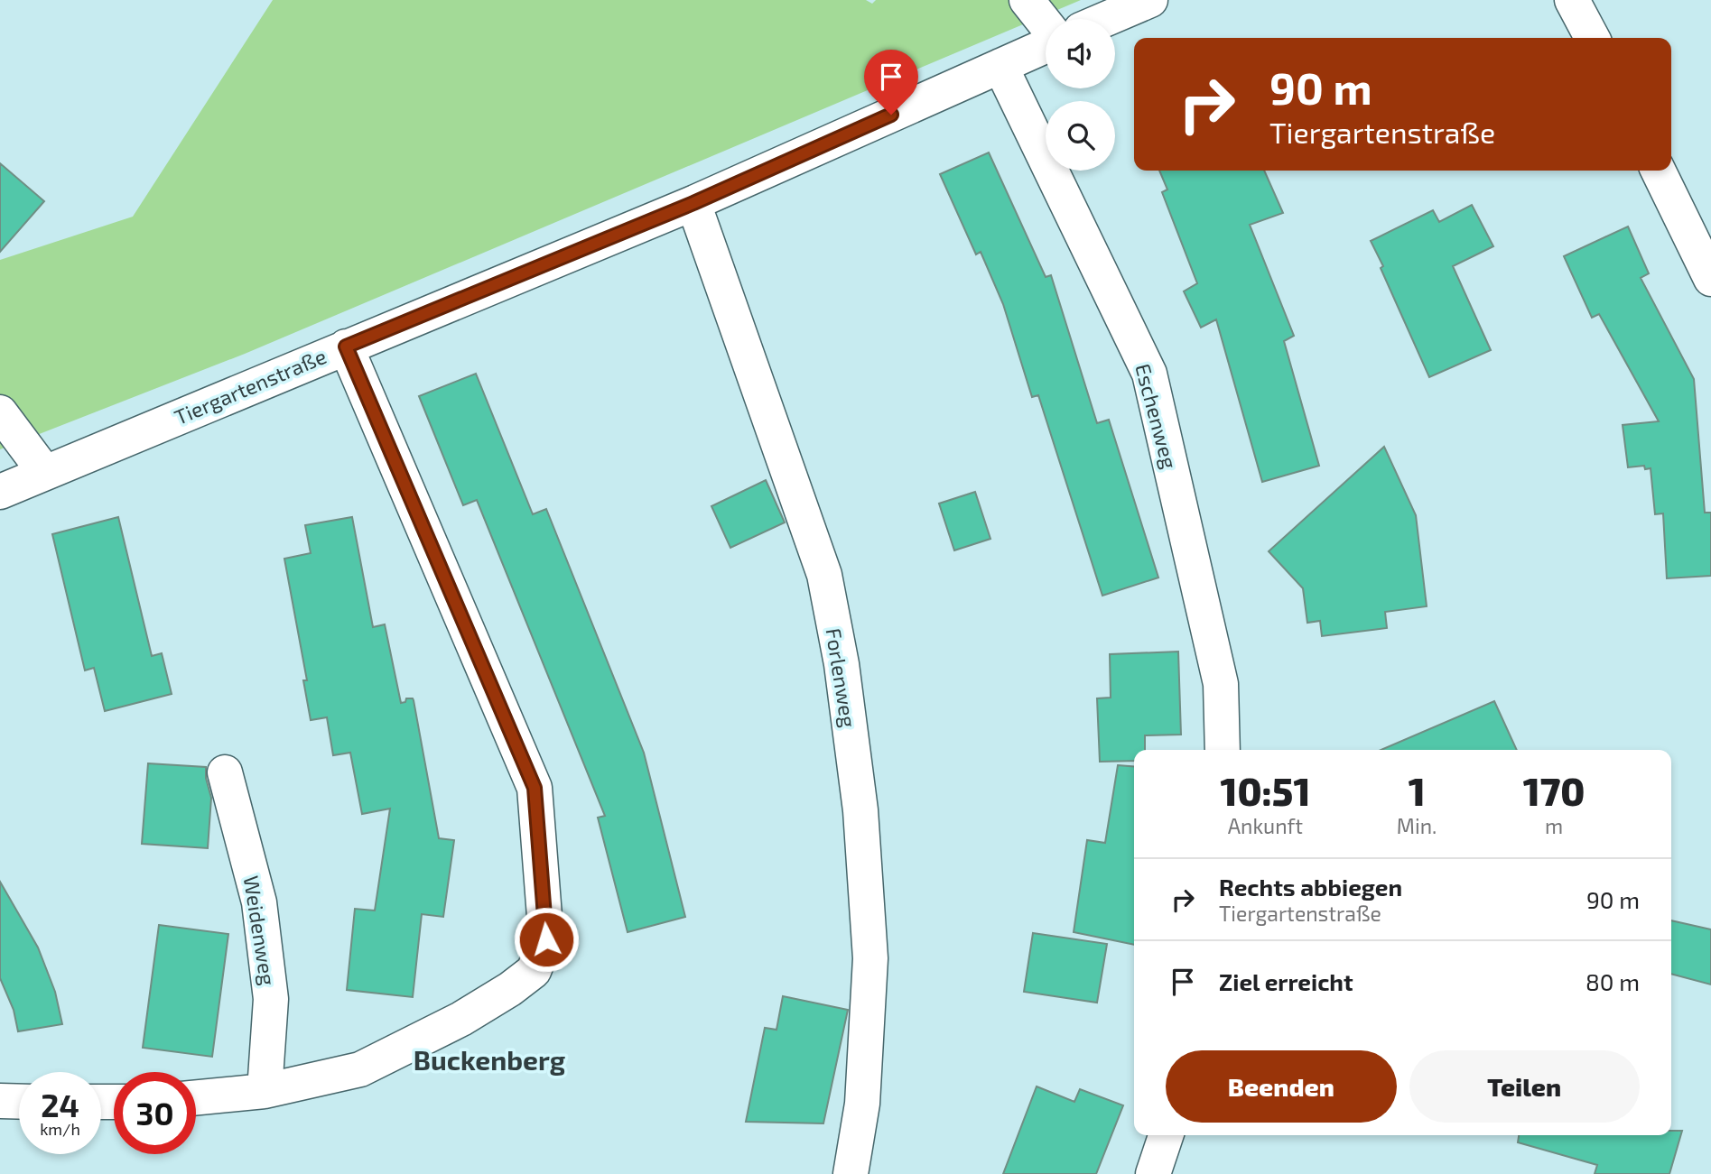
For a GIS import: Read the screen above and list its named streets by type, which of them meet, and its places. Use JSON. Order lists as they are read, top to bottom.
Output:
{
  "streets": {
    "street": [
      "Tiergartenstraße",
      "Eschenweg",
      "Forlenweg",
      "Weidenweg"
    ]
  },
  "crossings": [
    ["Tiergartenstraße", "Eschenweg"],
    ["Tiergartenstraße", "Forlenweg"]
  ],
  "districts": ["Buckenberg"],
  "page": {
    "turn": ["90 m", "Tiergartenstraße"],
    "eta": [
      "10:51",
      "Ankunft",
      "1",
      "Min.",
      "170",
      "m"
    ],
    "list": [
      {
        "name": "Rechts abbiegen",
        "note": "Tiergartenstraße",
        "value": "90 m"
      },
      {
        "name": "Ziel erreicht",
        "value": "80 m"
      }
    ],
    "buttons": ["Beenden", "Teilen"],
    "speed": "24 km/h",
    "limit": "30"
  }
}
